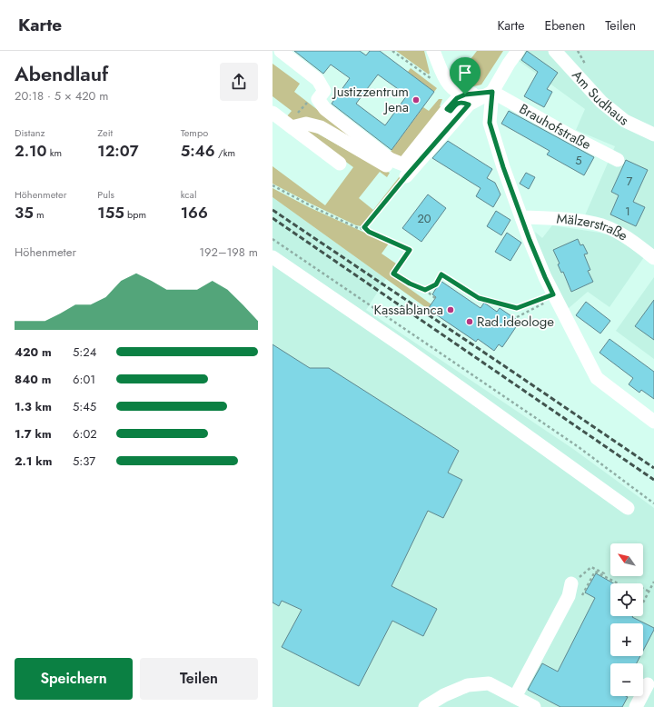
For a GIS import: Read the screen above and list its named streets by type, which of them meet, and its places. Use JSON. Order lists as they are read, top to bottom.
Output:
{
  "streets": {
    "street": ["Am Sudhaus", "Brauhofstraße", "Mälzerstraße"]
  },
  "places": ["Justizzentrum Jena", "Kassablanca", "Rad.ideologe"],
  "house_numbers": [
    "5",
    "7",
    "1",
    "20"
  ],
  "north": "top left",
  "page": {
    "header": "Karte",
    "nav": ["Karte", "Ebenen", "Teilen"],
    "heading": ["Abendlauf", "20:18 · 5 × 420 m"],
    "stats": [
      ["Distanz", "2.10 km"],
      ["Zeit", "12:07"],
      ["Tempo", "5:46 /km"],
      ["Höhenmeter", "35 m"],
      ["Puls", "155 bpm"],
      ["kcal", "166"]
    ],
    "chart": ["Höhenmeter", "192–198 m"],
    "list": [
      {
        "name": "420 m",
        "note": "5:24"
      },
      {
        "name": "840 m",
        "note": "6:01"
      },
      {
        "name": "1.3 km",
        "note": "5:45"
      },
      {
        "name": "1.7 km",
        "note": "6:02"
      },
      {
        "name": "2.1 km",
        "note": "5:37"
      }
    ],
    "map_buttons": ["+", "−"],
    "buttons": ["Speichern", "Teilen"]
  }
}
